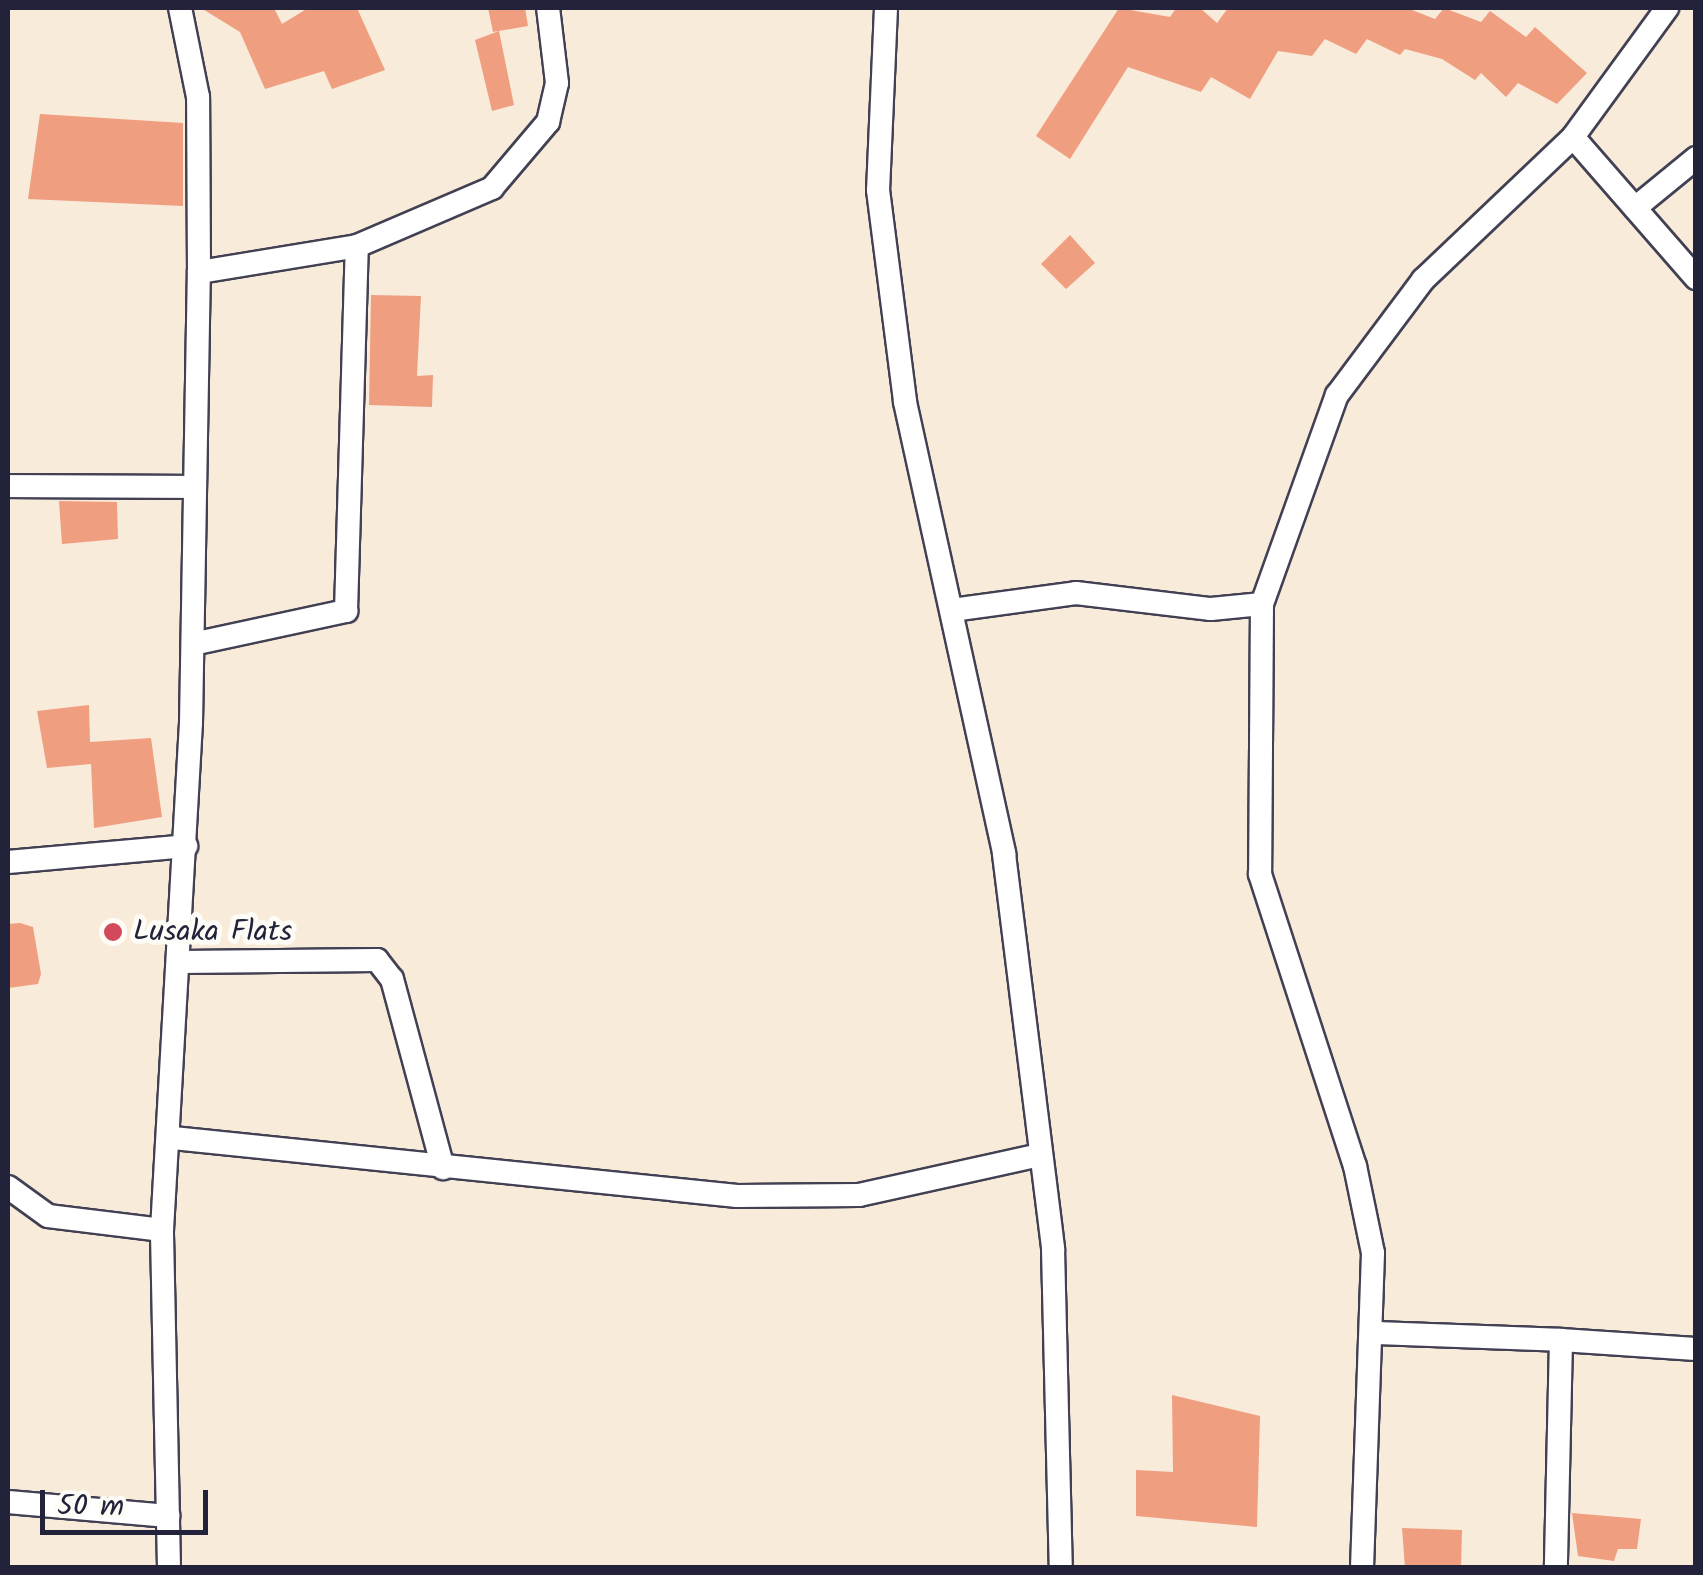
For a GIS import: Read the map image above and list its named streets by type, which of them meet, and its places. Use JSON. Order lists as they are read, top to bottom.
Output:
{
  "places": ["Lusaka Flats"],
  "scale_bar": "50 m"
}
